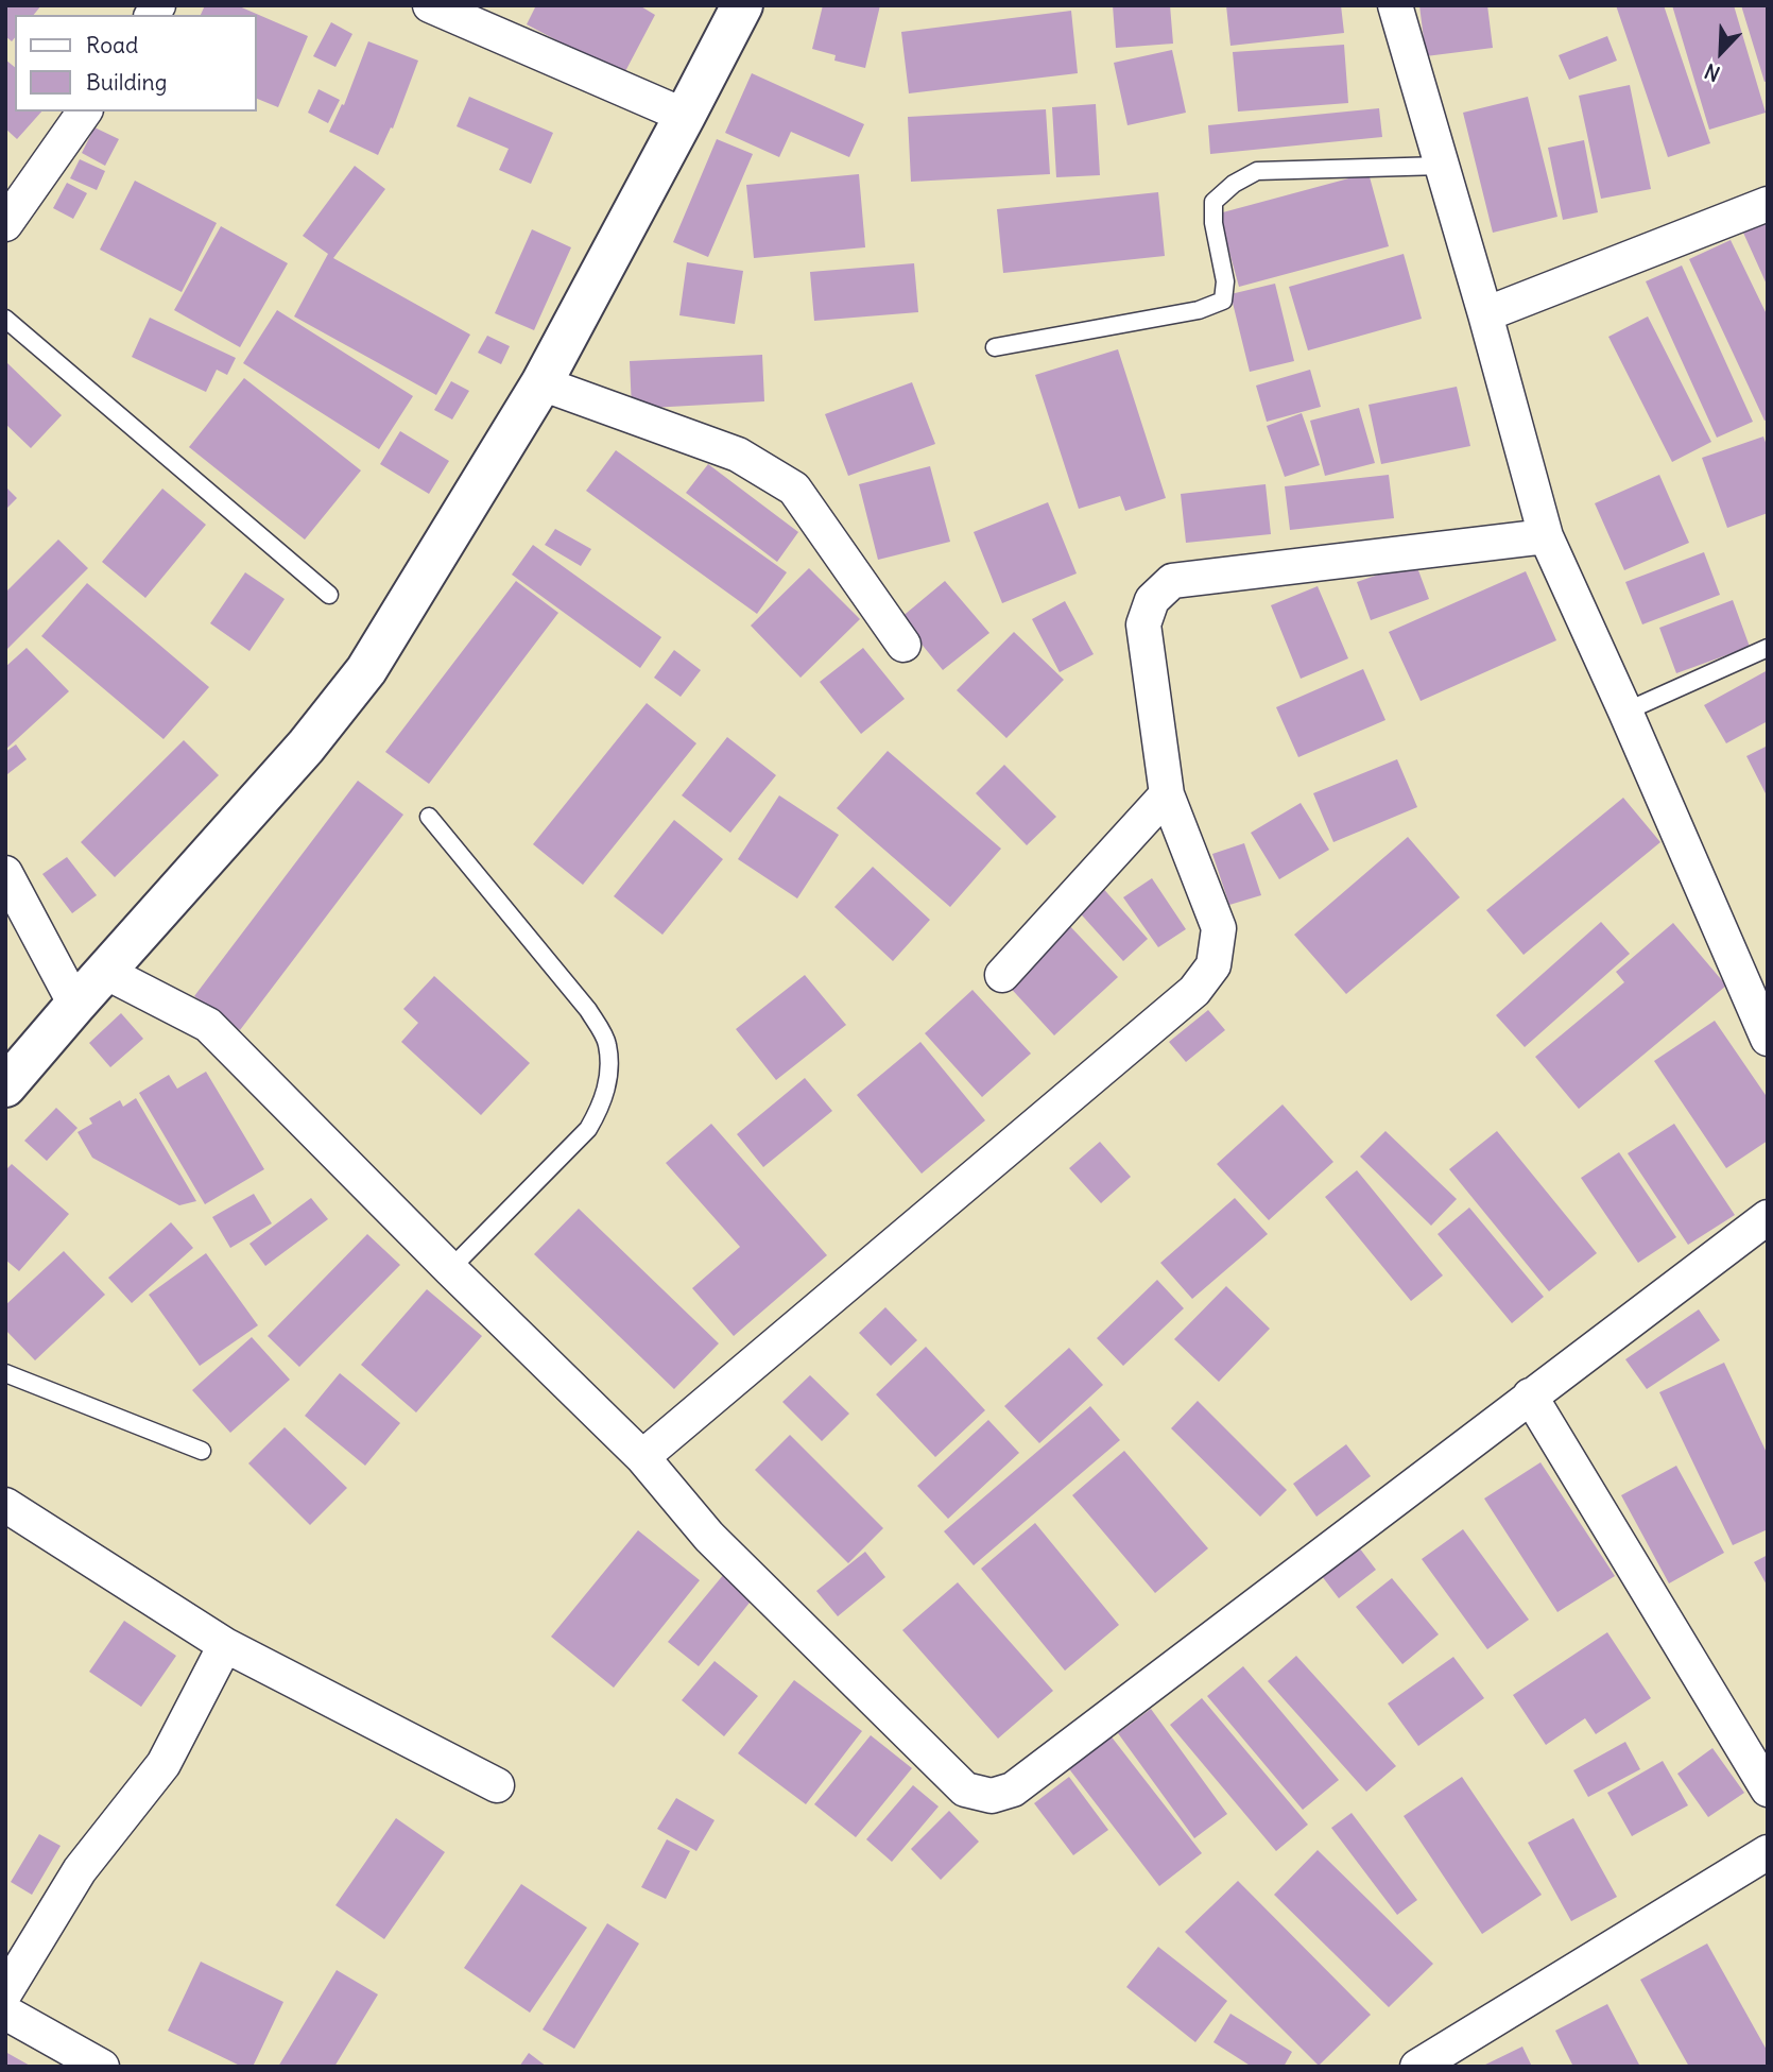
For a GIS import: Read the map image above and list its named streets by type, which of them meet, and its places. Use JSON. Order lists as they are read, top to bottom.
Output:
{
  "legend": ["Road", "Building"],
  "north": "bottom left"
}
